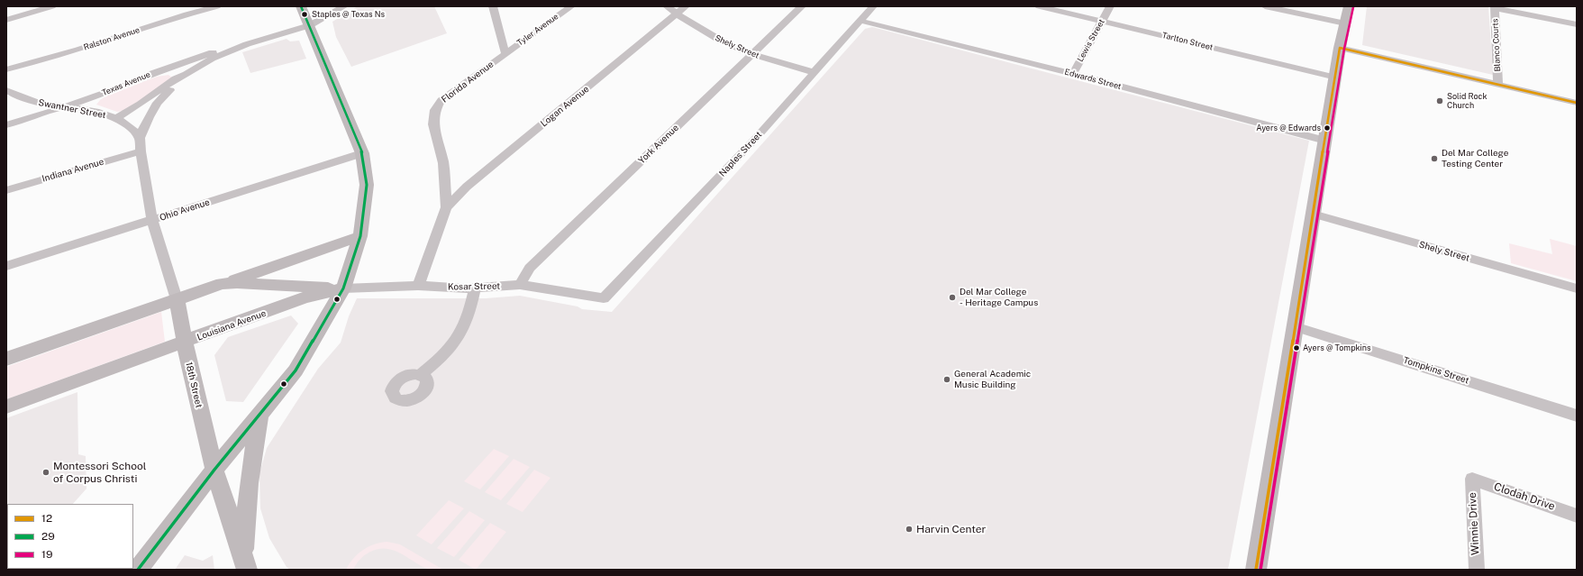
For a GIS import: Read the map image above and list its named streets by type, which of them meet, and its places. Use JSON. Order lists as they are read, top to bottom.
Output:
{
  "streets": {
    "main road": ["Louisiana Avenue", "18th Street"],
    "street": [
      "Tyler Avenue",
      "Ralston Avenue",
      "Lewis Street",
      "Tarlton Street",
      "Blanco Courts",
      "Shely Street",
      "Edwards Street",
      "Florida Avenue",
      "Texas Avenue",
      "Logan Avenue",
      "Swantner Street",
      "York Avenue",
      "Naples Street",
      "Indiana Avenue",
      "Ohio Avenue",
      "Kosar Street",
      "Tompkins Street",
      "Clodah Drive",
      "Winnie Drive"
    ]
  },
  "crossings": [
    ["Tyler Avenue", "Florida Avenue"],
    ["Lewis Street", "Tarlton Street"],
    ["Lewis Street", "Edwards Street"],
    ["Shely Street", "Logan Avenue"],
    ["Shely Street", "York Avenue"],
    ["Shely Street", "Naples Street"],
    ["Edwards Street", "Naples Street"],
    ["Florida Avenue", "Logan Avenue"],
    ["Florida Avenue", "Kosar Street"],
    ["Texas Avenue", "Swantner Street"],
    ["York Avenue", "Kosar Street"],
    ["Naples Street", "Kosar Street"],
    ["Kosar Street", "Louisiana Avenue"],
    ["Louisiana Avenue", "18th Street"],
    ["Clodah Drive", "Winnie Drive"]
  ],
  "places": [
    "Staples @ Texas Ns",
    "Solid Rock Church",
    "Ayers @ Edwards",
    "Del Mar College Testing Center",
    "Del Mar College - Heritage Campus",
    "Ayers @ Tompkins",
    "General Academic Music Building",
    "Montessori School of Corpus Christi",
    "Harvin Center"
  ],
  "lines": ["transit line 29", "transit line 19", "transit line 12"],
  "legend": ["12", "29", "19"]
}
